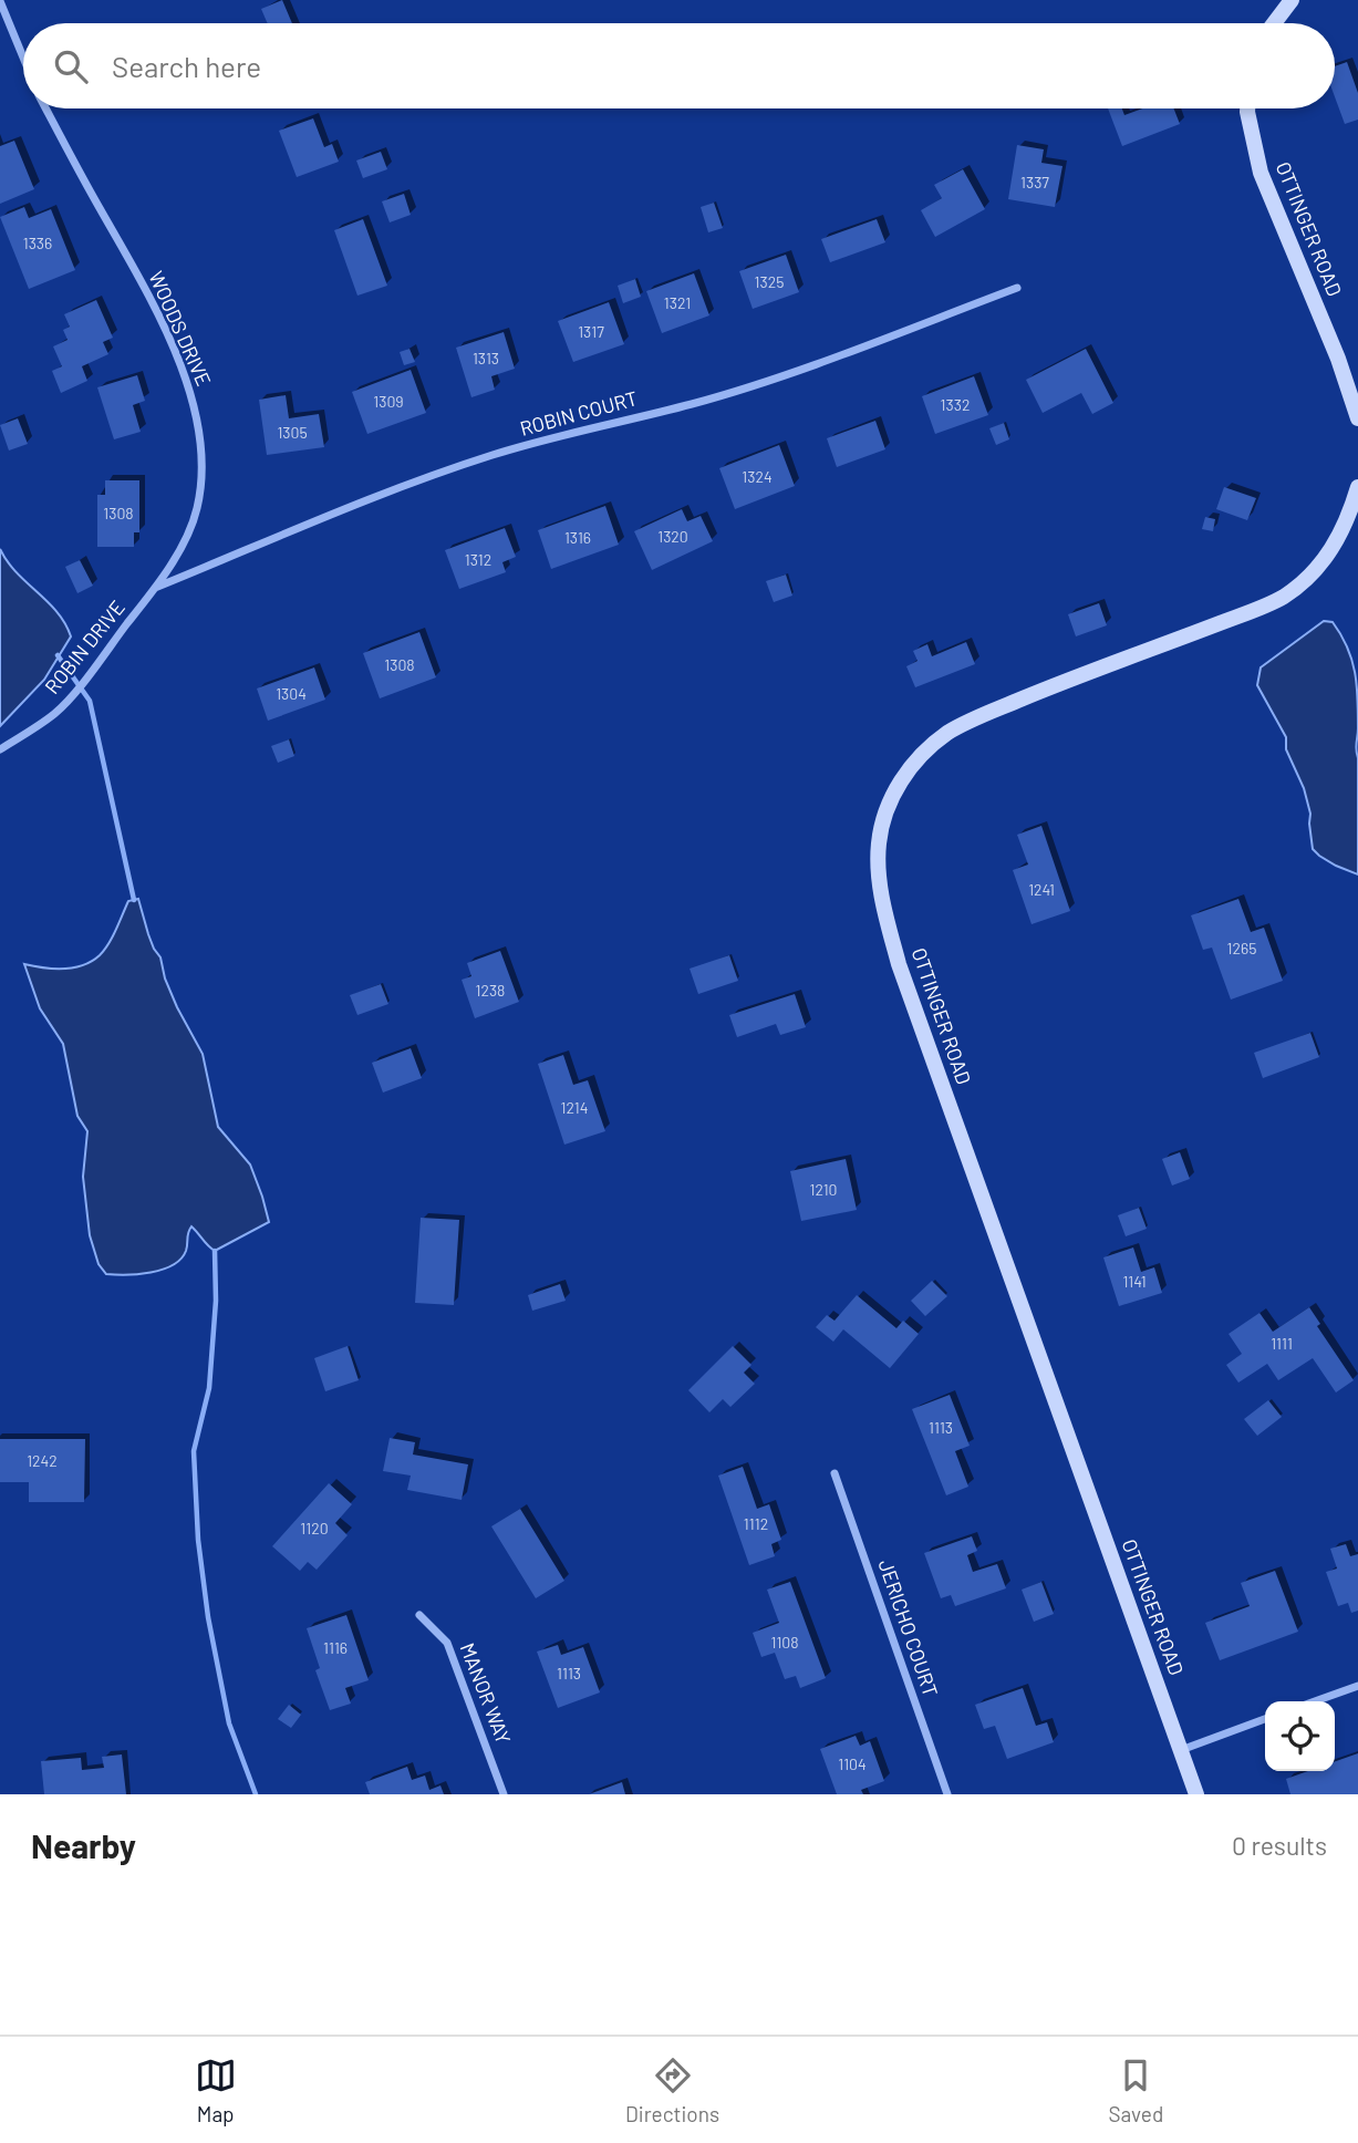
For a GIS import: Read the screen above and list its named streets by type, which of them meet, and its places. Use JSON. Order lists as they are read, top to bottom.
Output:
{
  "streets": {
    "street": [
      "OTTINGER ROAD",
      "WOODS DRIVE",
      "ROBIN COURT",
      "ROBIN DRIVE",
      "JERICHO COURT",
      "MANOR WAY"
    ]
  },
  "crossings": [
    ["WOODS DRIVE", "ROBIN COURT"],
    ["WOODS DRIVE", "ROBIN DRIVE"],
    ["ROBIN COURT", "ROBIN DRIVE"]
  ],
  "house_numbers": [
    "1337",
    "1336",
    "1325",
    "1321",
    "1317",
    "1313",
    "1309",
    "1332",
    "1305",
    "1324",
    "1308",
    "1320",
    "1316",
    "1312",
    "1308",
    "1304",
    "1241",
    "1265",
    "1238",
    "1214",
    "1210",
    "1141",
    "1111",
    "1113",
    "1242",
    "1112",
    "1120",
    "1108",
    "1116",
    "1113",
    "1104"
  ],
  "page": {
    "search": "Search here",
    "heading": ["Nearby", "0 results"],
    "nav": ["Map", "Directions", "Saved"]
  }
}
